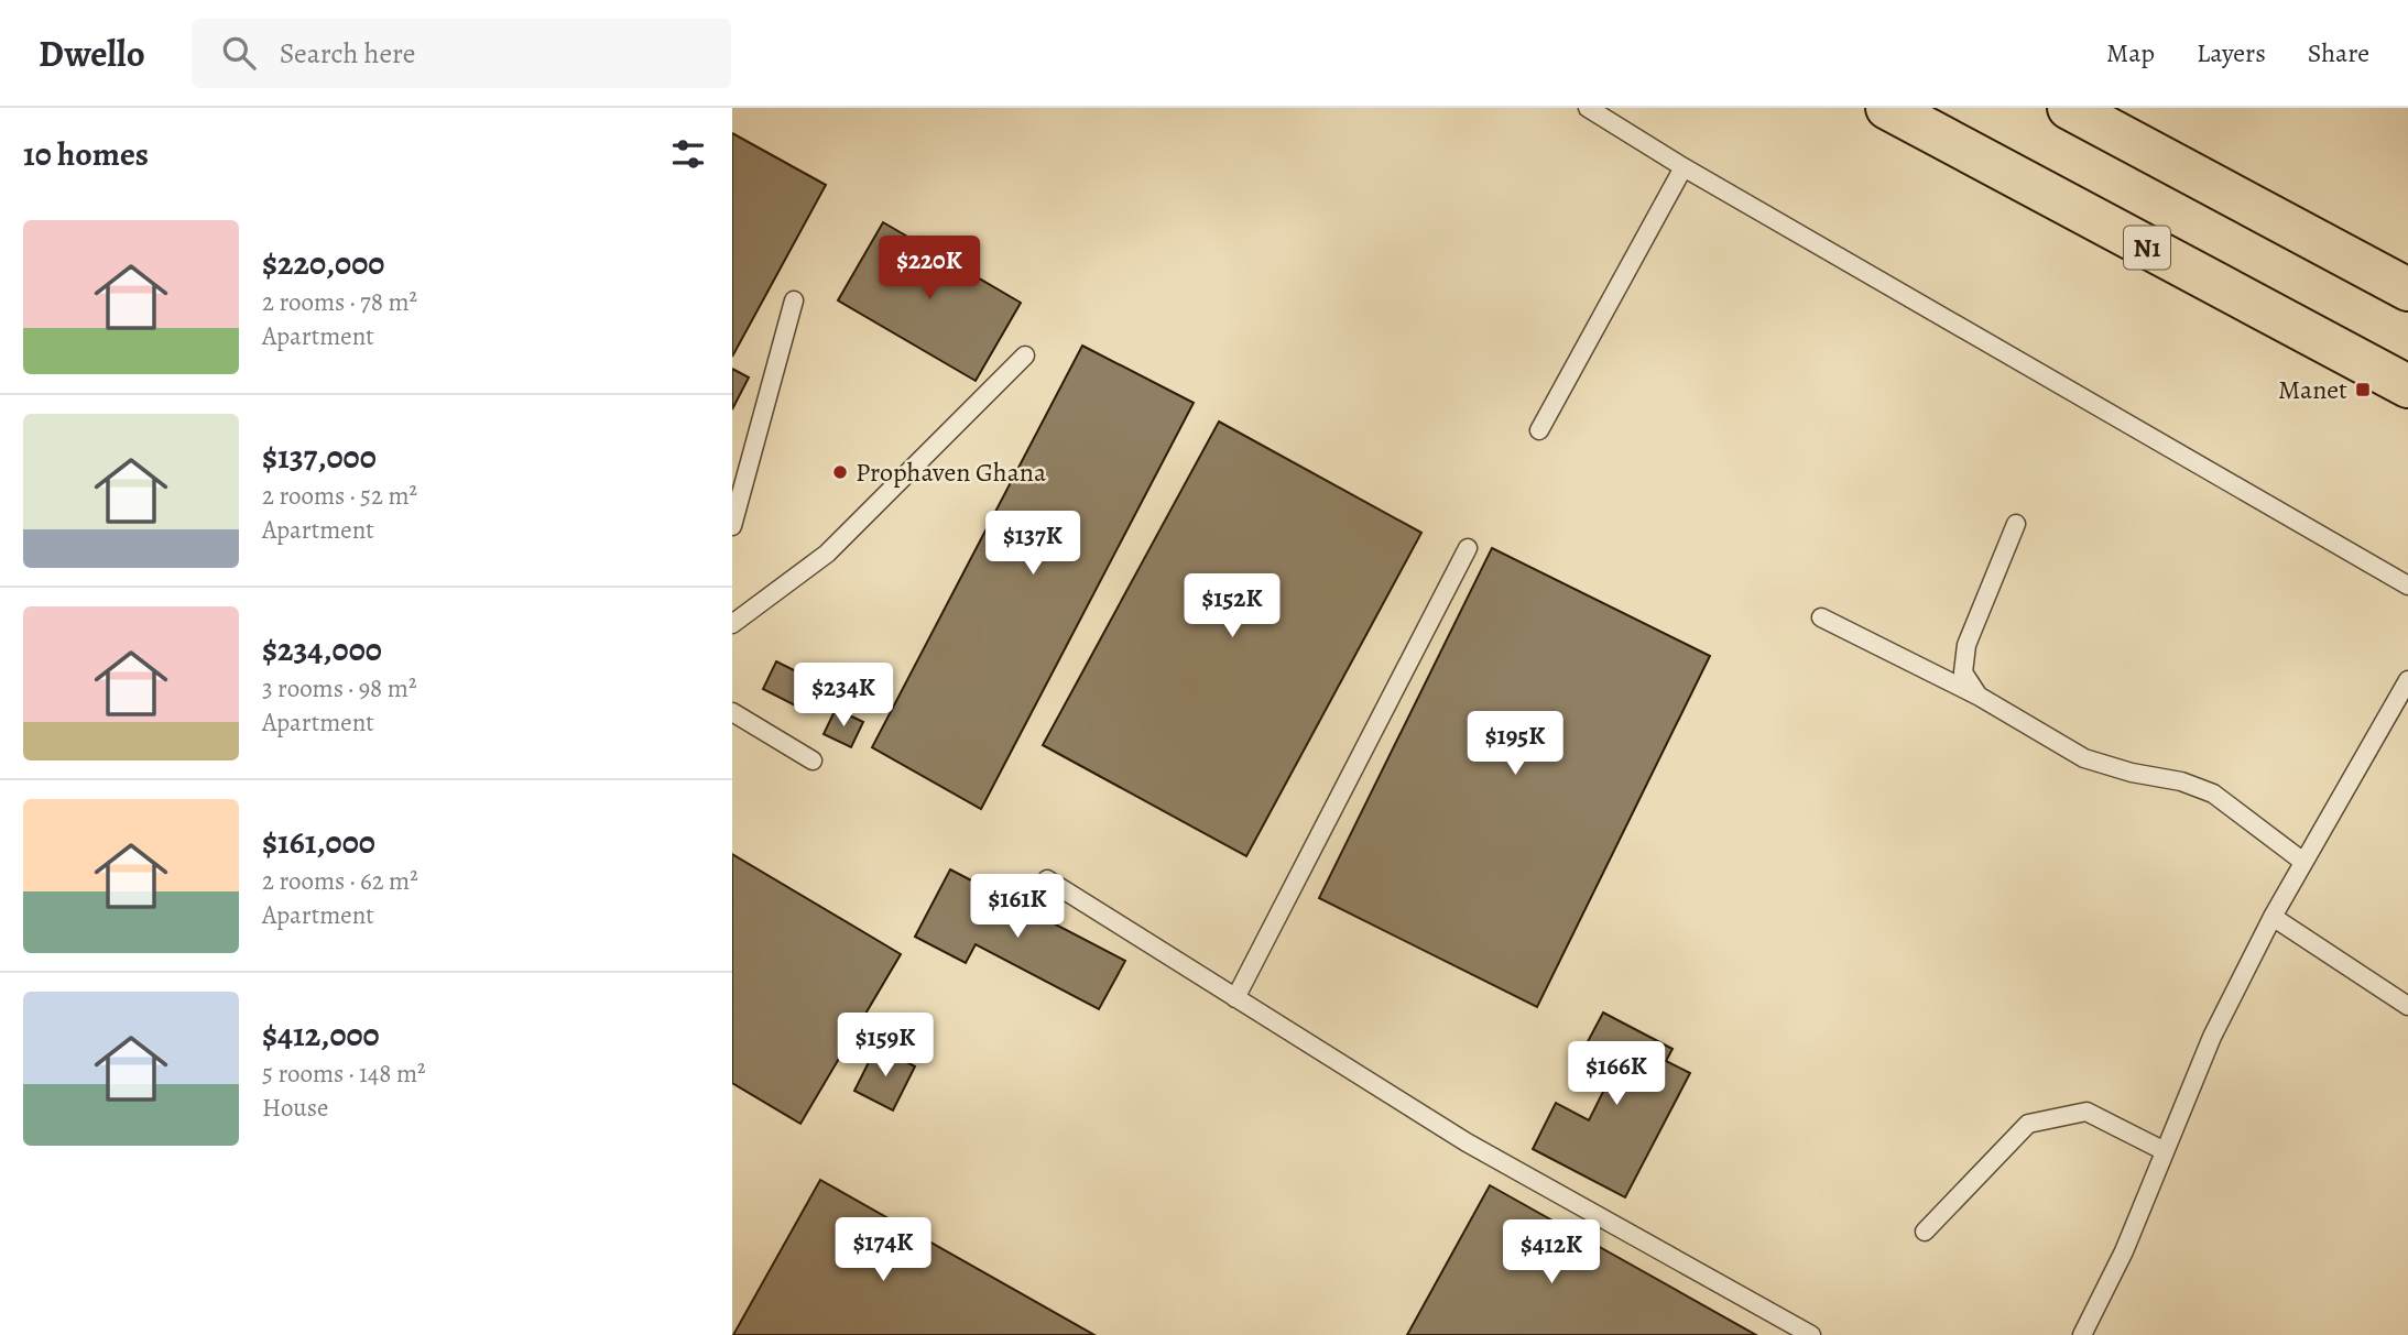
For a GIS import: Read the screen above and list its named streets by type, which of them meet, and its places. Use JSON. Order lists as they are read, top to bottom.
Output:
{
  "streets": {
    "highway": ["N1"]
  },
  "places": {
    "transit": ["Manet"],
    "other": ["Prophaven Ghana"]
  },
  "page": {
    "header": "Dwello",
    "search": "Search here",
    "nav": ["Map", "Layers", "Share"],
    "heading": "10 homes",
    "list": [
      {
        "name": "$220,000",
        "note": "2 rooms · 78 m² · Apartment"
      },
      {
        "name": "$137,000",
        "note": "2 rooms · 52 m² · Apartment"
      },
      {
        "name": "$234,000",
        "note": "3 rooms · 98 m² · Apartment"
      },
      {
        "name": "$161,000",
        "note": "2 rooms · 62 m² · Apartment"
      },
      {
        "name": "$412,000",
        "note": "5 rooms · 148 m² · House"
      }
    ],
    "price": [
      "$220K",
      "$137K",
      "$152K",
      "$234K",
      "$195K",
      "$161K",
      "$159K",
      "$166K",
      "$174K",
      "$412K"
    ]
  }
}
